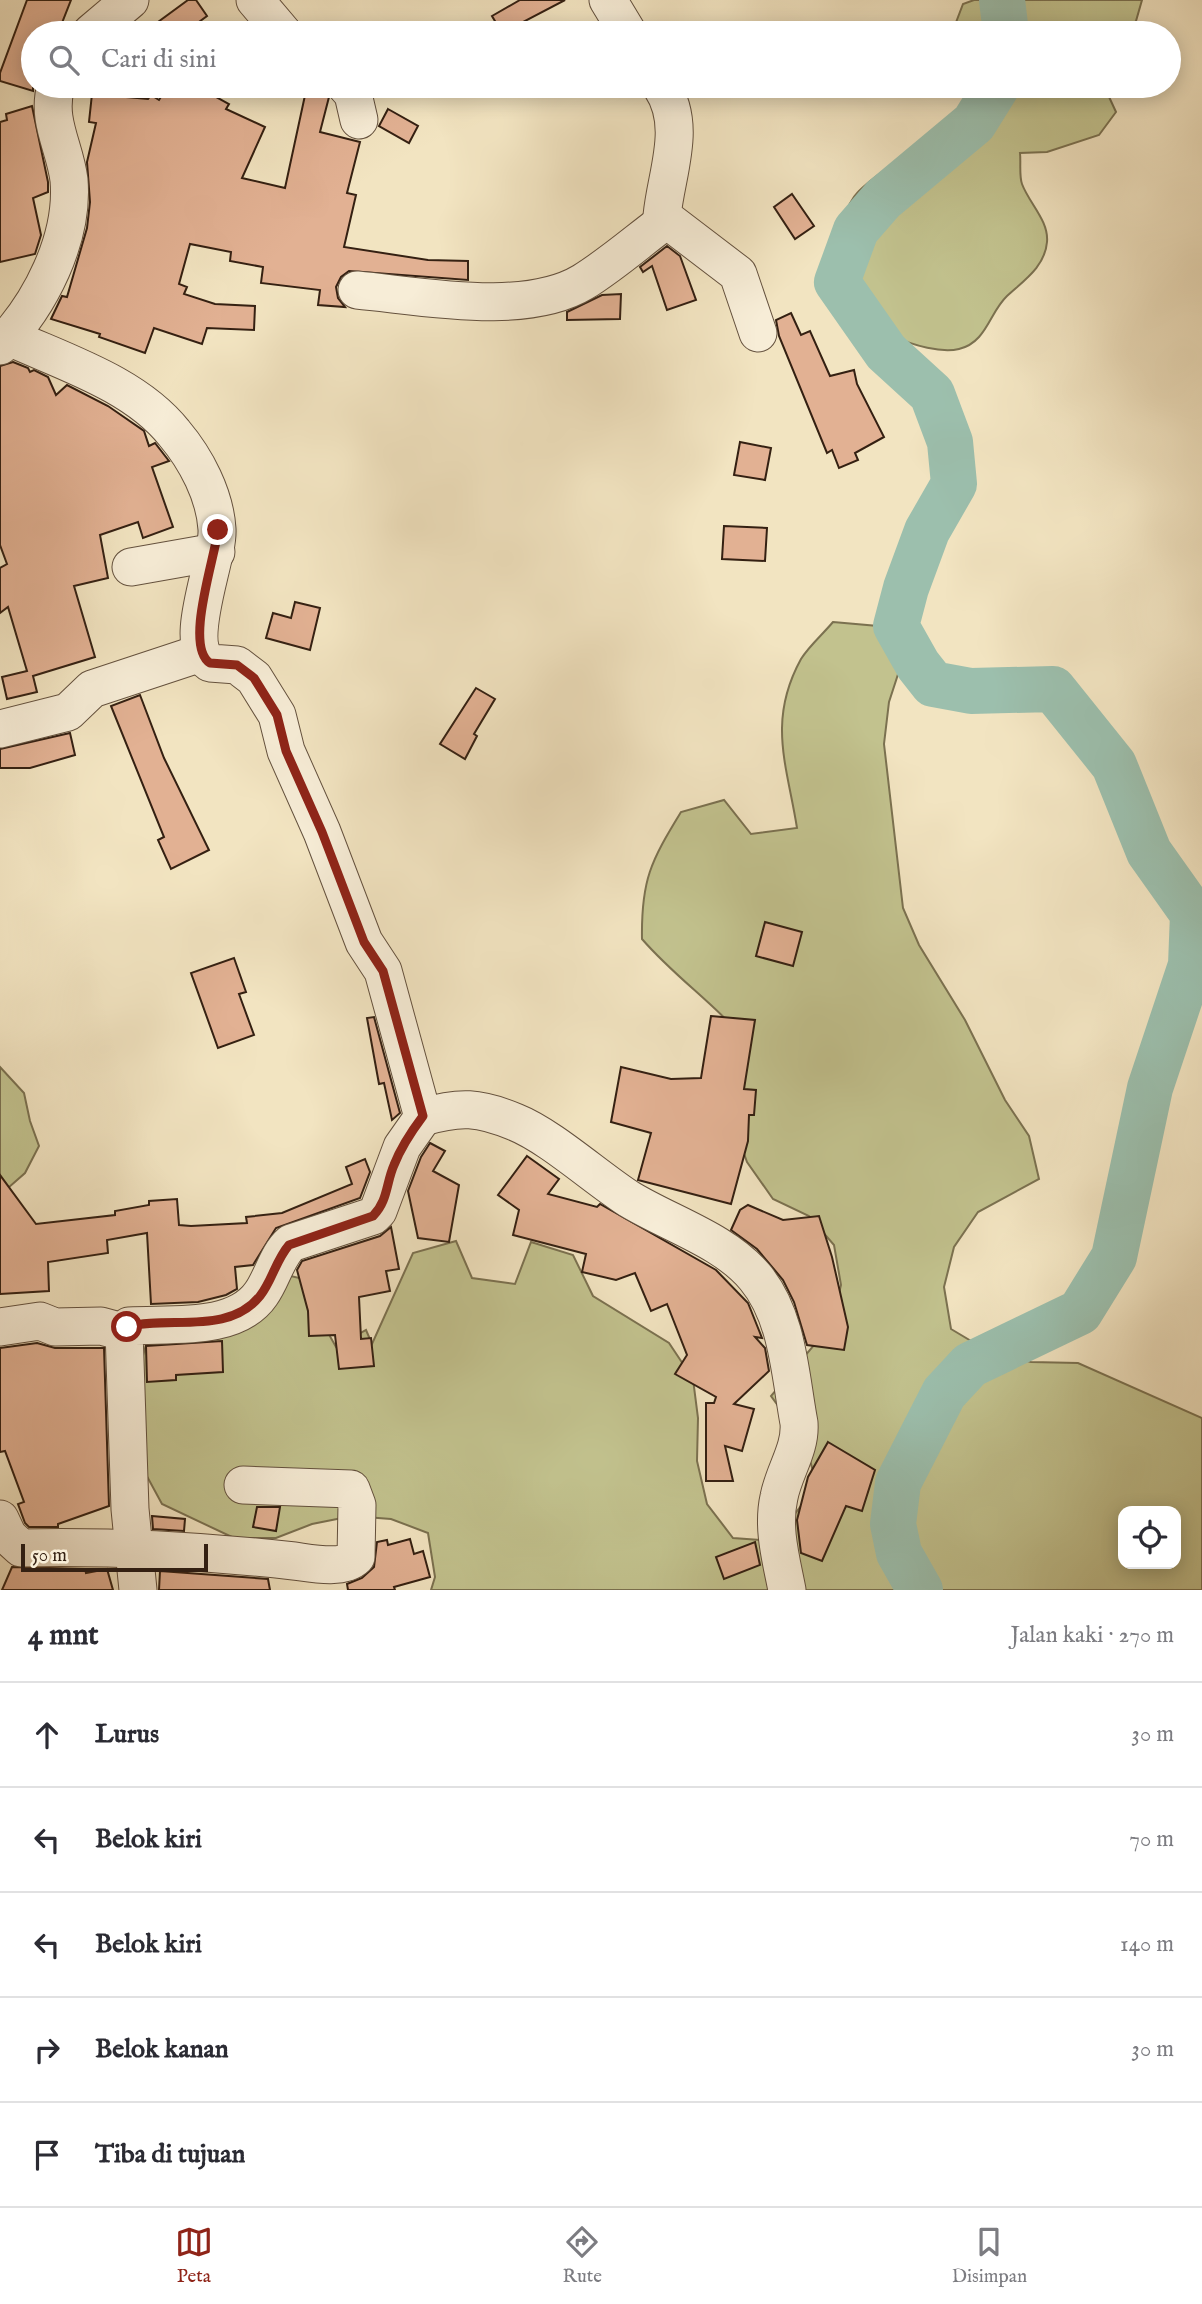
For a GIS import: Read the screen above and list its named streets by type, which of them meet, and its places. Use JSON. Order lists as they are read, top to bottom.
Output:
{
  "scale_bar": "50 m",
  "page": {
    "search": "Cari di sini",
    "scale": "50 m",
    "heading": ["4 mnt", "Jalan kaki · 270 m"],
    "list": [
      ["Lurus", "30 m"],
      ["Belok kiri", "70 m"],
      ["Belok kiri", "140 m"],
      ["Belok kanan", "30 m"],
      "Tiba di tujuan"
    ],
    "nav": ["Peta", "Rute", "Disimpan"]
  }
}
